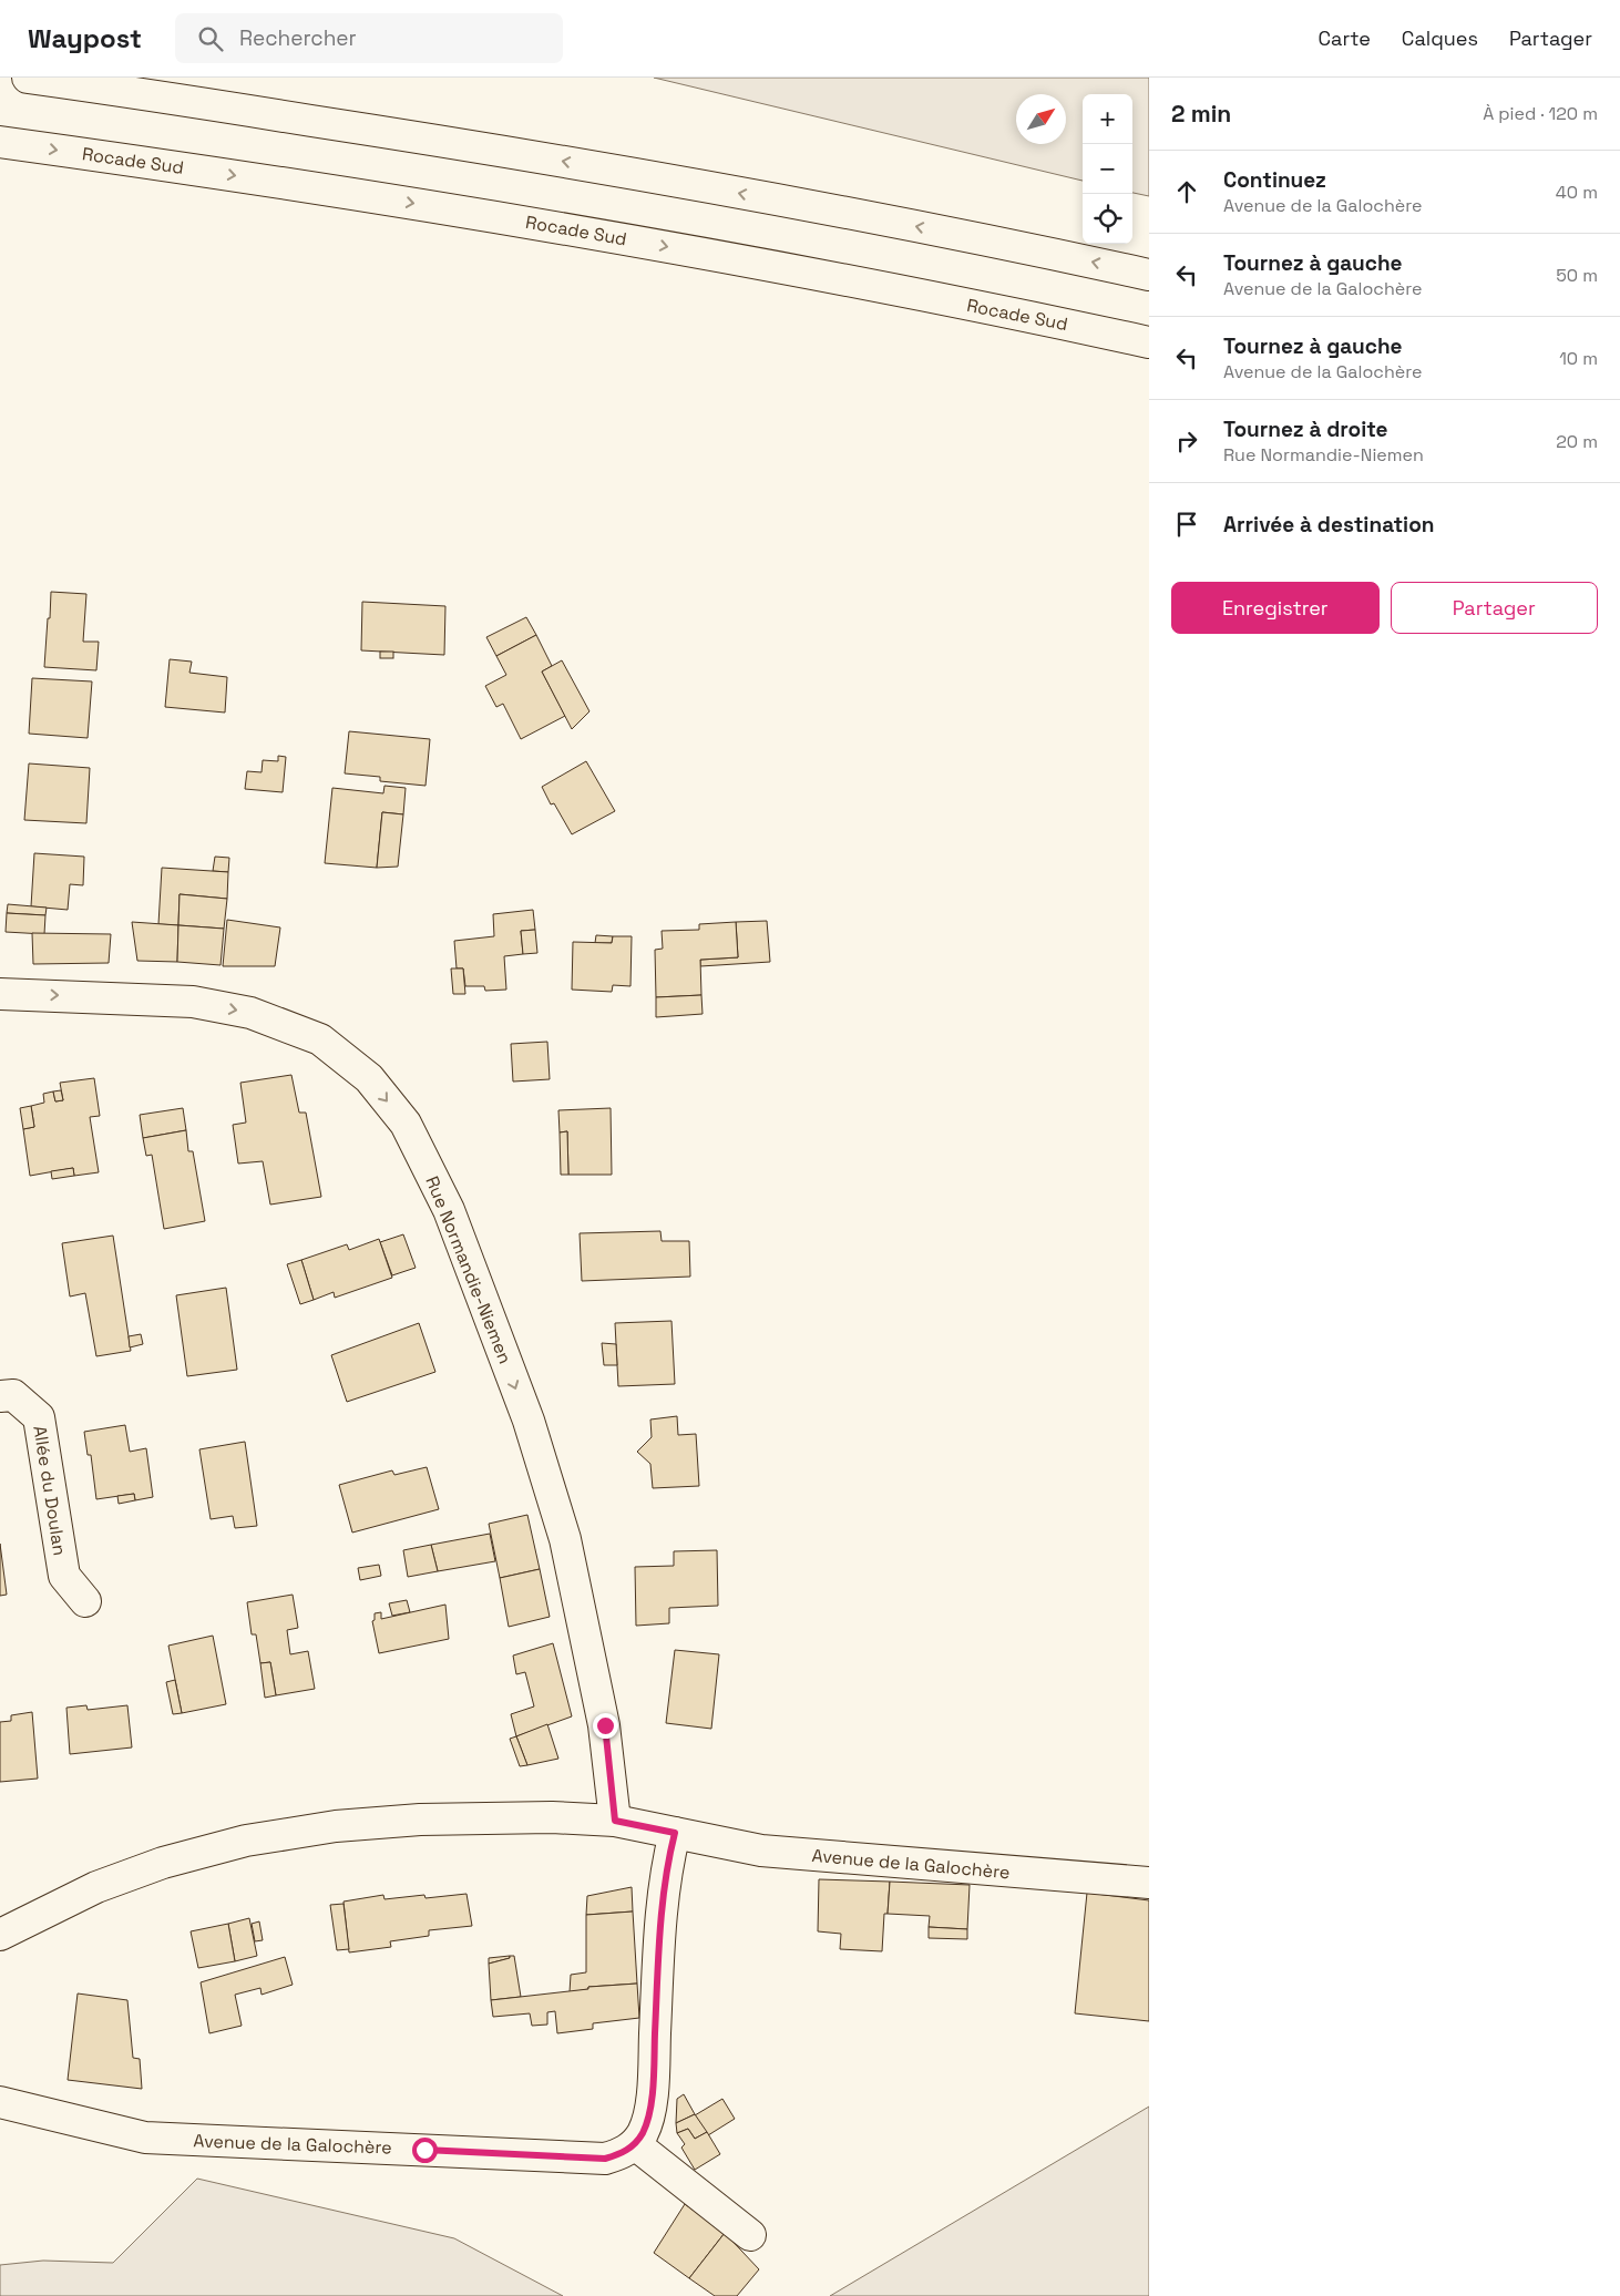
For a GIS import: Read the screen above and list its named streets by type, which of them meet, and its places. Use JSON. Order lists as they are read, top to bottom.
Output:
{
  "streets": {
    "main road": [
      "Rocade Sud",
      "Rue Normandie-Niemen",
      "Allée du Doulan",
      "Avenue de la Galochère"
    ]
  },
  "crossings": [
    ["Rue Normandie-Niemen", "Avenue de la Galochère"]
  ],
  "one_way": ["Rue Normandie-Niemen"],
  "north": "top right",
  "page": {
    "header": "Waypost",
    "search": "Rechercher",
    "nav": ["Carte", "Calques", "Partager"],
    "heading": ["2 min", "À pied · 120 m"],
    "map_buttons": ["+", "−"],
    "list": [
      ["Continuez", "Avenue de la Galochère", "40 m"],
      ["Tournez à gauche", "Avenue de la Galochère", "50 m"],
      ["Tournez à gauche", "Avenue de la Galochère", "10 m"],
      ["Tournez à droite", "Rue Normandie-Niemen", "20 m"],
      "Arrivée à destination"
    ],
    "buttons": ["Enregistrer", "Partager"]
  }
}
